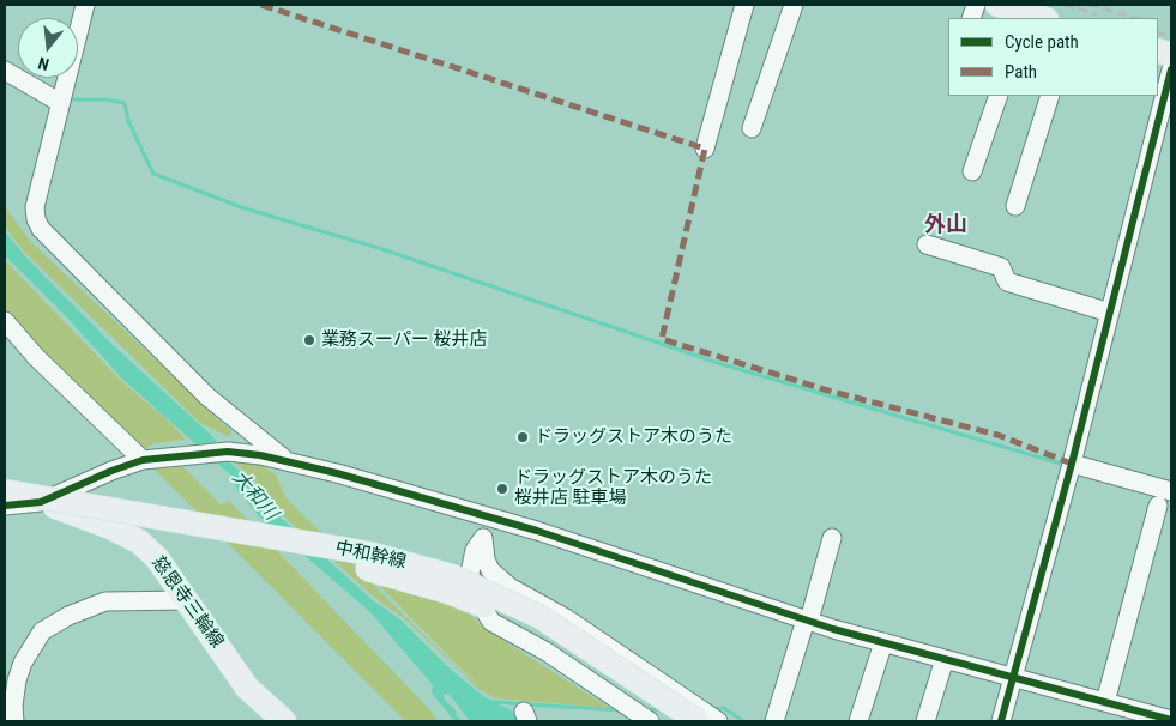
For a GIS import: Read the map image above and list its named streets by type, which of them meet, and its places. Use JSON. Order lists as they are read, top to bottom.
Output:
{
  "streets": {
    "main road": ["中和幹線", "慈恩寺三輪線"]
  },
  "districts": ["外山"],
  "water": ["大和川"],
  "places": ["業務スーパー 桜井店", "ドラッグストア木のうた", "ドラッグストア木のうた 桜井店 駐車場"],
  "legend": ["Cycle path", "Path"],
  "north": "bottom"
}
